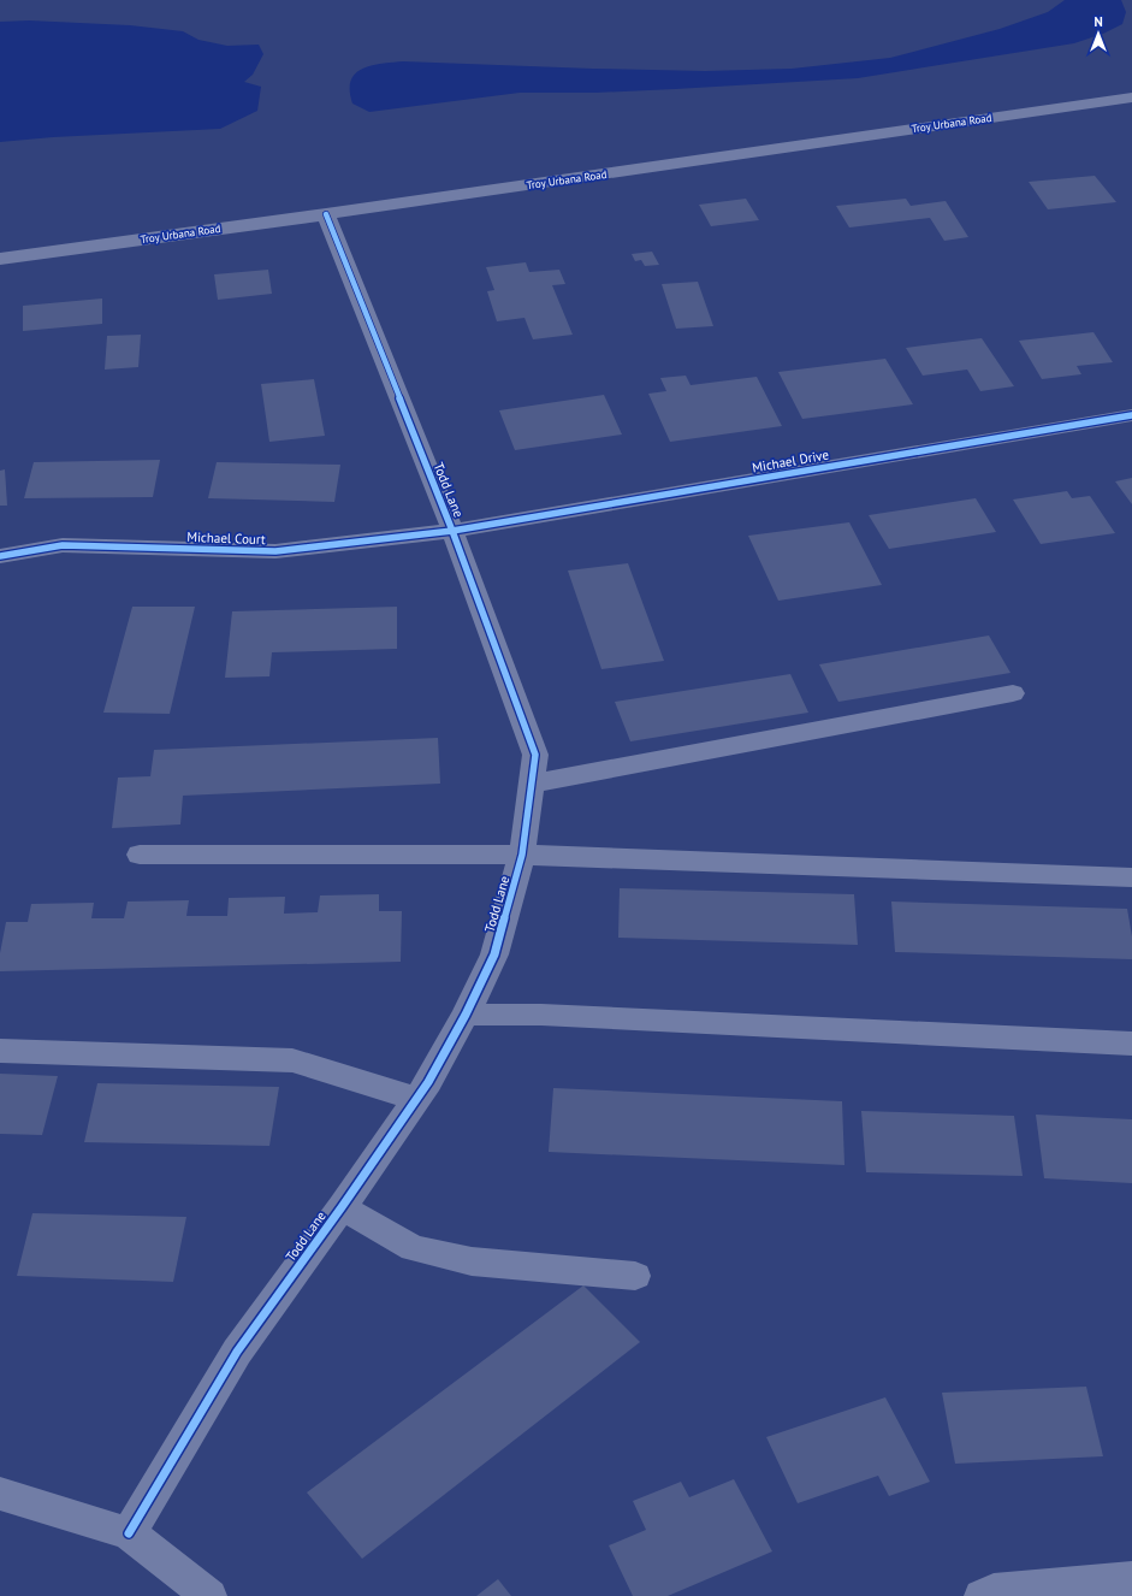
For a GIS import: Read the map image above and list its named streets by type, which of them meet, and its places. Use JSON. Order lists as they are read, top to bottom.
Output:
{
  "streets": {
    "street": [
      "Troy Urbana Road",
      "Michael Drive",
      "Todd Lane",
      "Michael Court"
    ]
  },
  "crossings": [
    ["Troy Urbana Road", "Todd Lane"],
    ["Michael Drive", "Todd Lane"],
    ["Michael Drive", "Michael Court"],
    ["Todd Lane", "Michael Court"]
  ],
  "north": "top"
}
